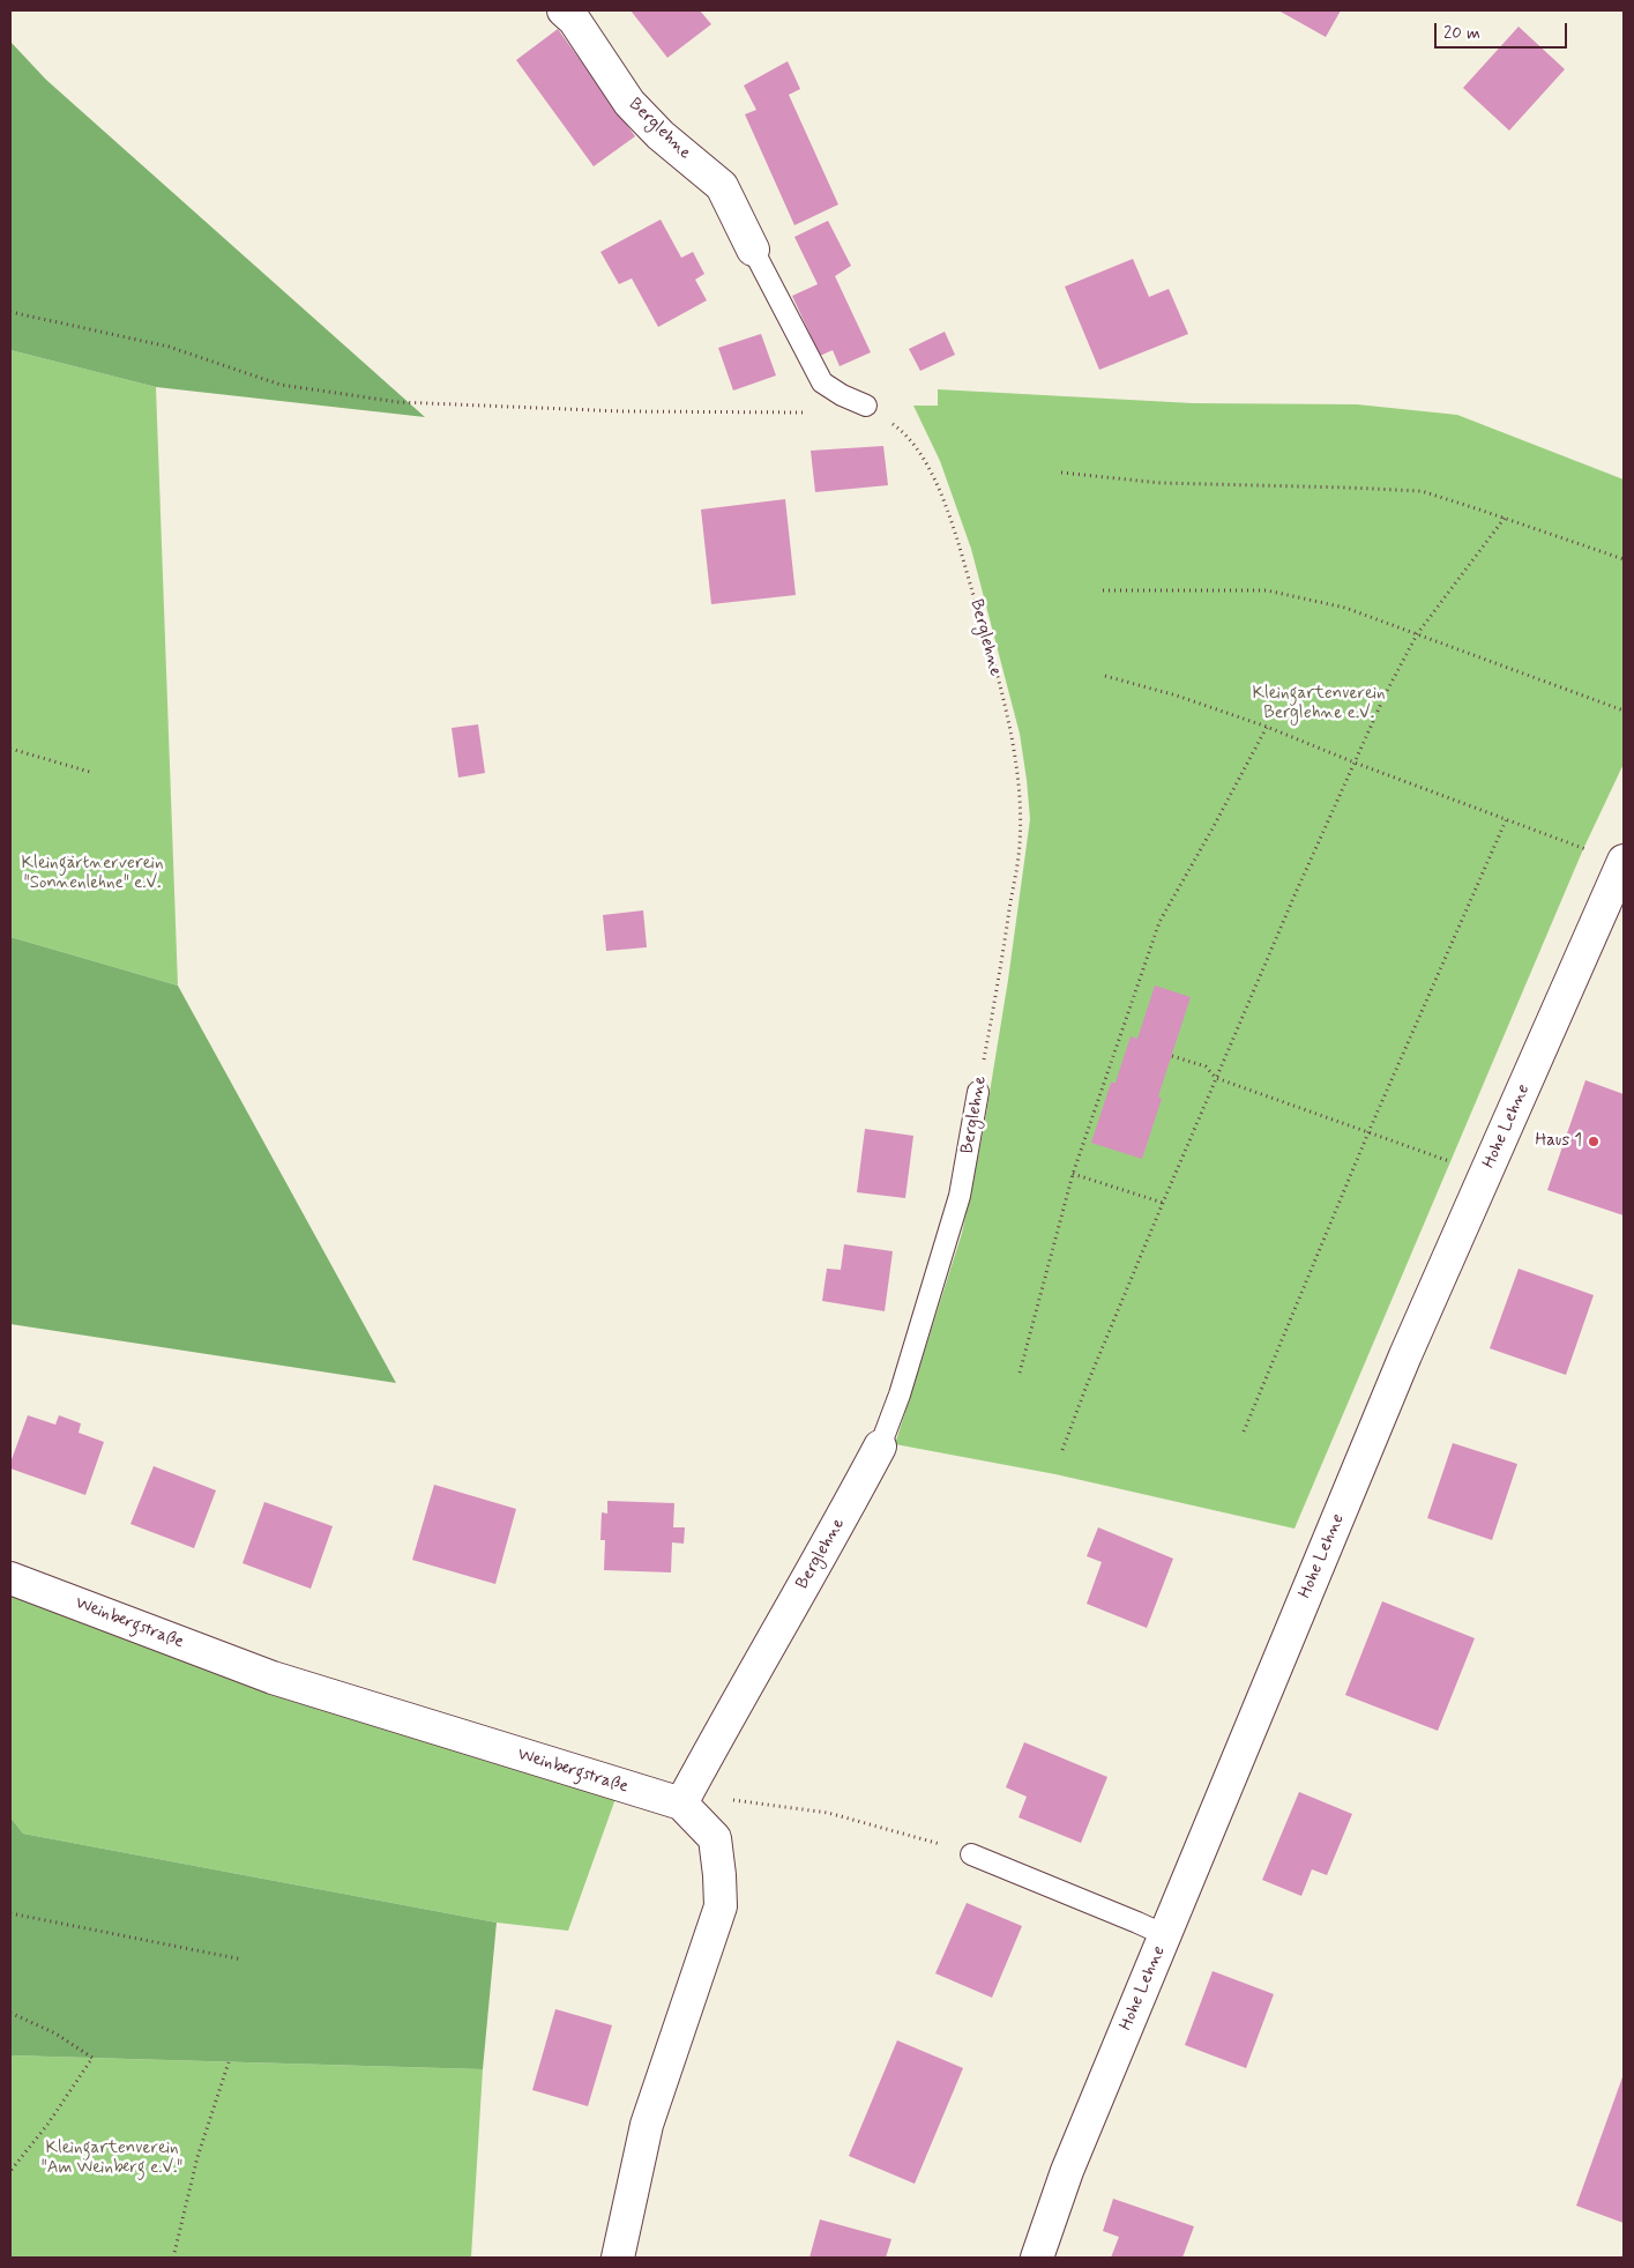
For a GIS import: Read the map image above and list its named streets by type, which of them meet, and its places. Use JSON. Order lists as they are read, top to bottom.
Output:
{
  "streets": {
    "street": ["Berglehne", "Hohe Lehne", "Weinbergstraße"]
  },
  "crossings": [
    ["Berglehne", "Weinbergstraße"]
  ],
  "parks": ["Kleingartenverein Berglehne e.V.", "Kleingärtnerverein \"Sonnenlehne\" e.V.", "Kleingartenverein \"Am Weinberg e.V.\""],
  "places": ["Haus 1"],
  "scale_bar": "20 m"
}
